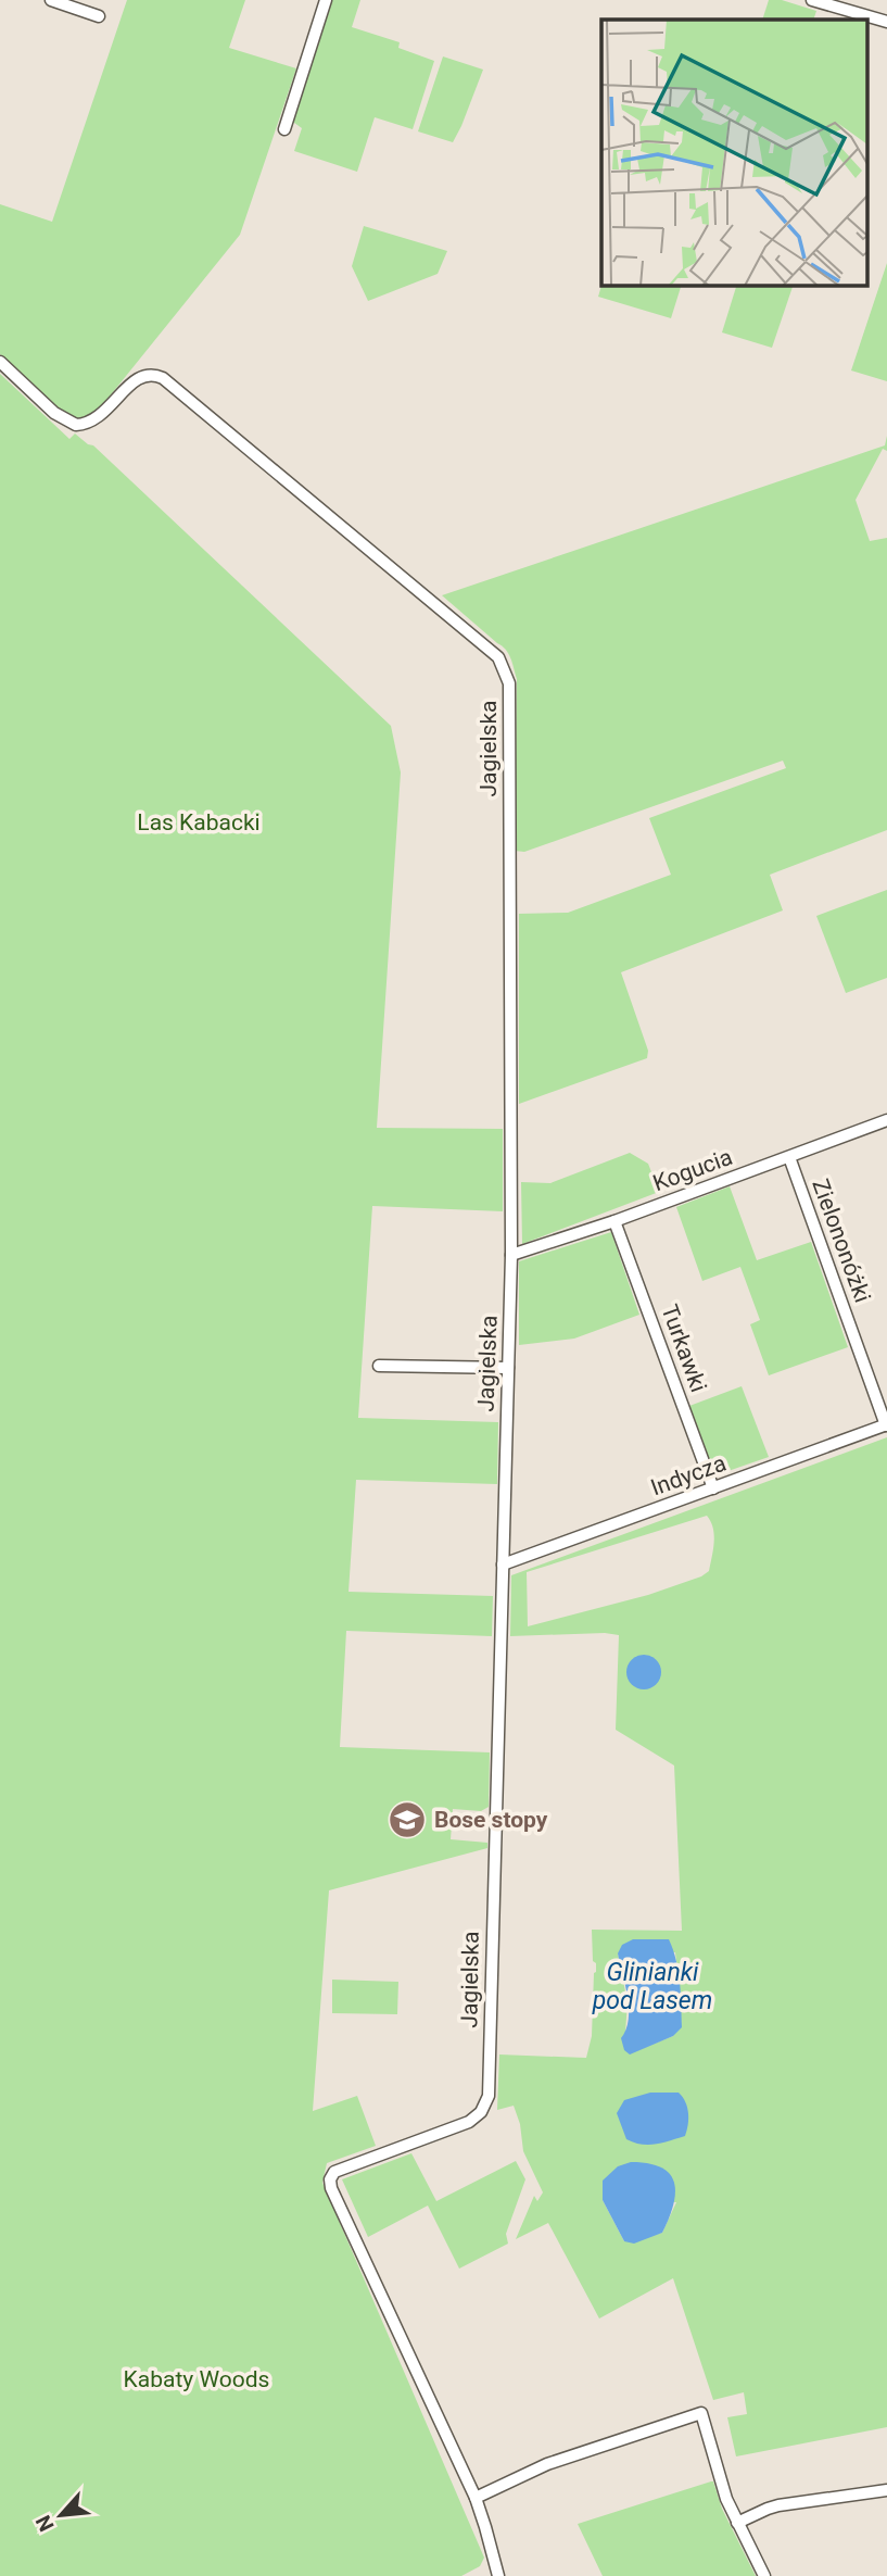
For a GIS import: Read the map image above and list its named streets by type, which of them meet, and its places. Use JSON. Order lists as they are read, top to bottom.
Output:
{
  "streets": {
    "street": [
      "Jagielska",
      "Kogucia",
      "Zielononóżki",
      "Turkawki",
      "Indycza"
    ]
  },
  "crossings": [
    ["Jagielska", "Kogucia"],
    ["Jagielska", "Indycza"],
    ["Kogucia", "Zielononóżki"],
    ["Kogucia", "Turkawki"],
    ["Zielononóżki", "Indycza"],
    ["Turkawki", "Indycza"]
  ],
  "water": ["Glinianki pod Lasem"],
  "parks": ["Las Kabacki", "Kabaty Woods"],
  "places": {
    "school or university": ["Bose stopy"]
  },
  "north": "bottom left"
}
